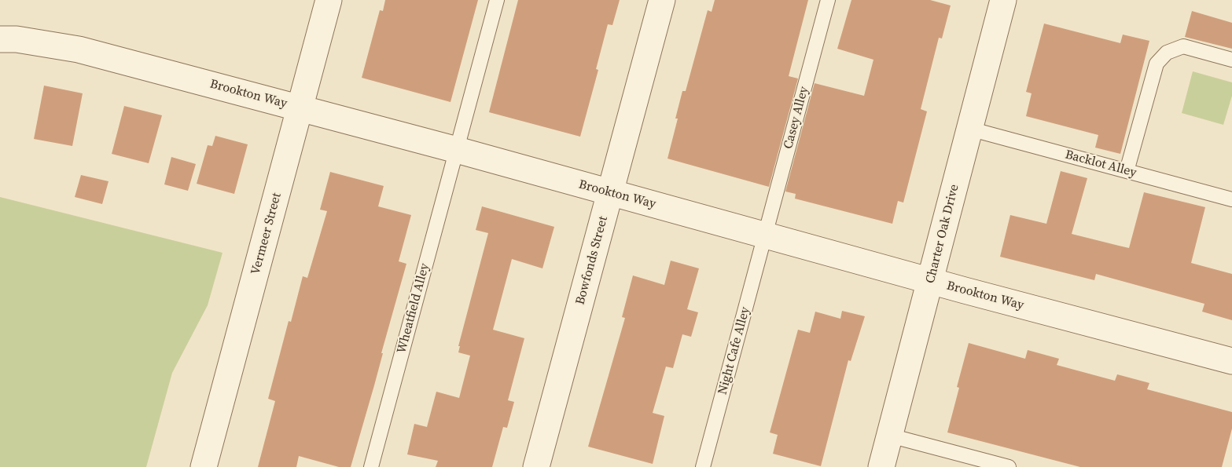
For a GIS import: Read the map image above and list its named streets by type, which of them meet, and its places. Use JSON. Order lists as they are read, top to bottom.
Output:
{
  "streets": {
    "street": [
      "Brookton Way",
      "Vermeer Street",
      "Charter Oak Drive",
      "Bowfonds Street"
    ],
    "lane": [
      "Casey Alley",
      "Backlot Alley",
      "Wheatfield Alley",
      "Night Cafe Alley"
    ]
  },
  "crossings": [
    ["Brookton Way", "Casey Alley"],
    ["Brookton Way", "Vermeer Street"],
    ["Brookton Way", "Charter Oak Drive"],
    ["Brookton Way", "Bowfonds Street"],
    ["Brookton Way", "Wheatfield Alley"],
    ["Brookton Way", "Night Cafe Alley"],
    ["Casey Alley", "Night Cafe Alley"],
    ["Backlot Alley", "Charter Oak Drive"]
  ]
}
